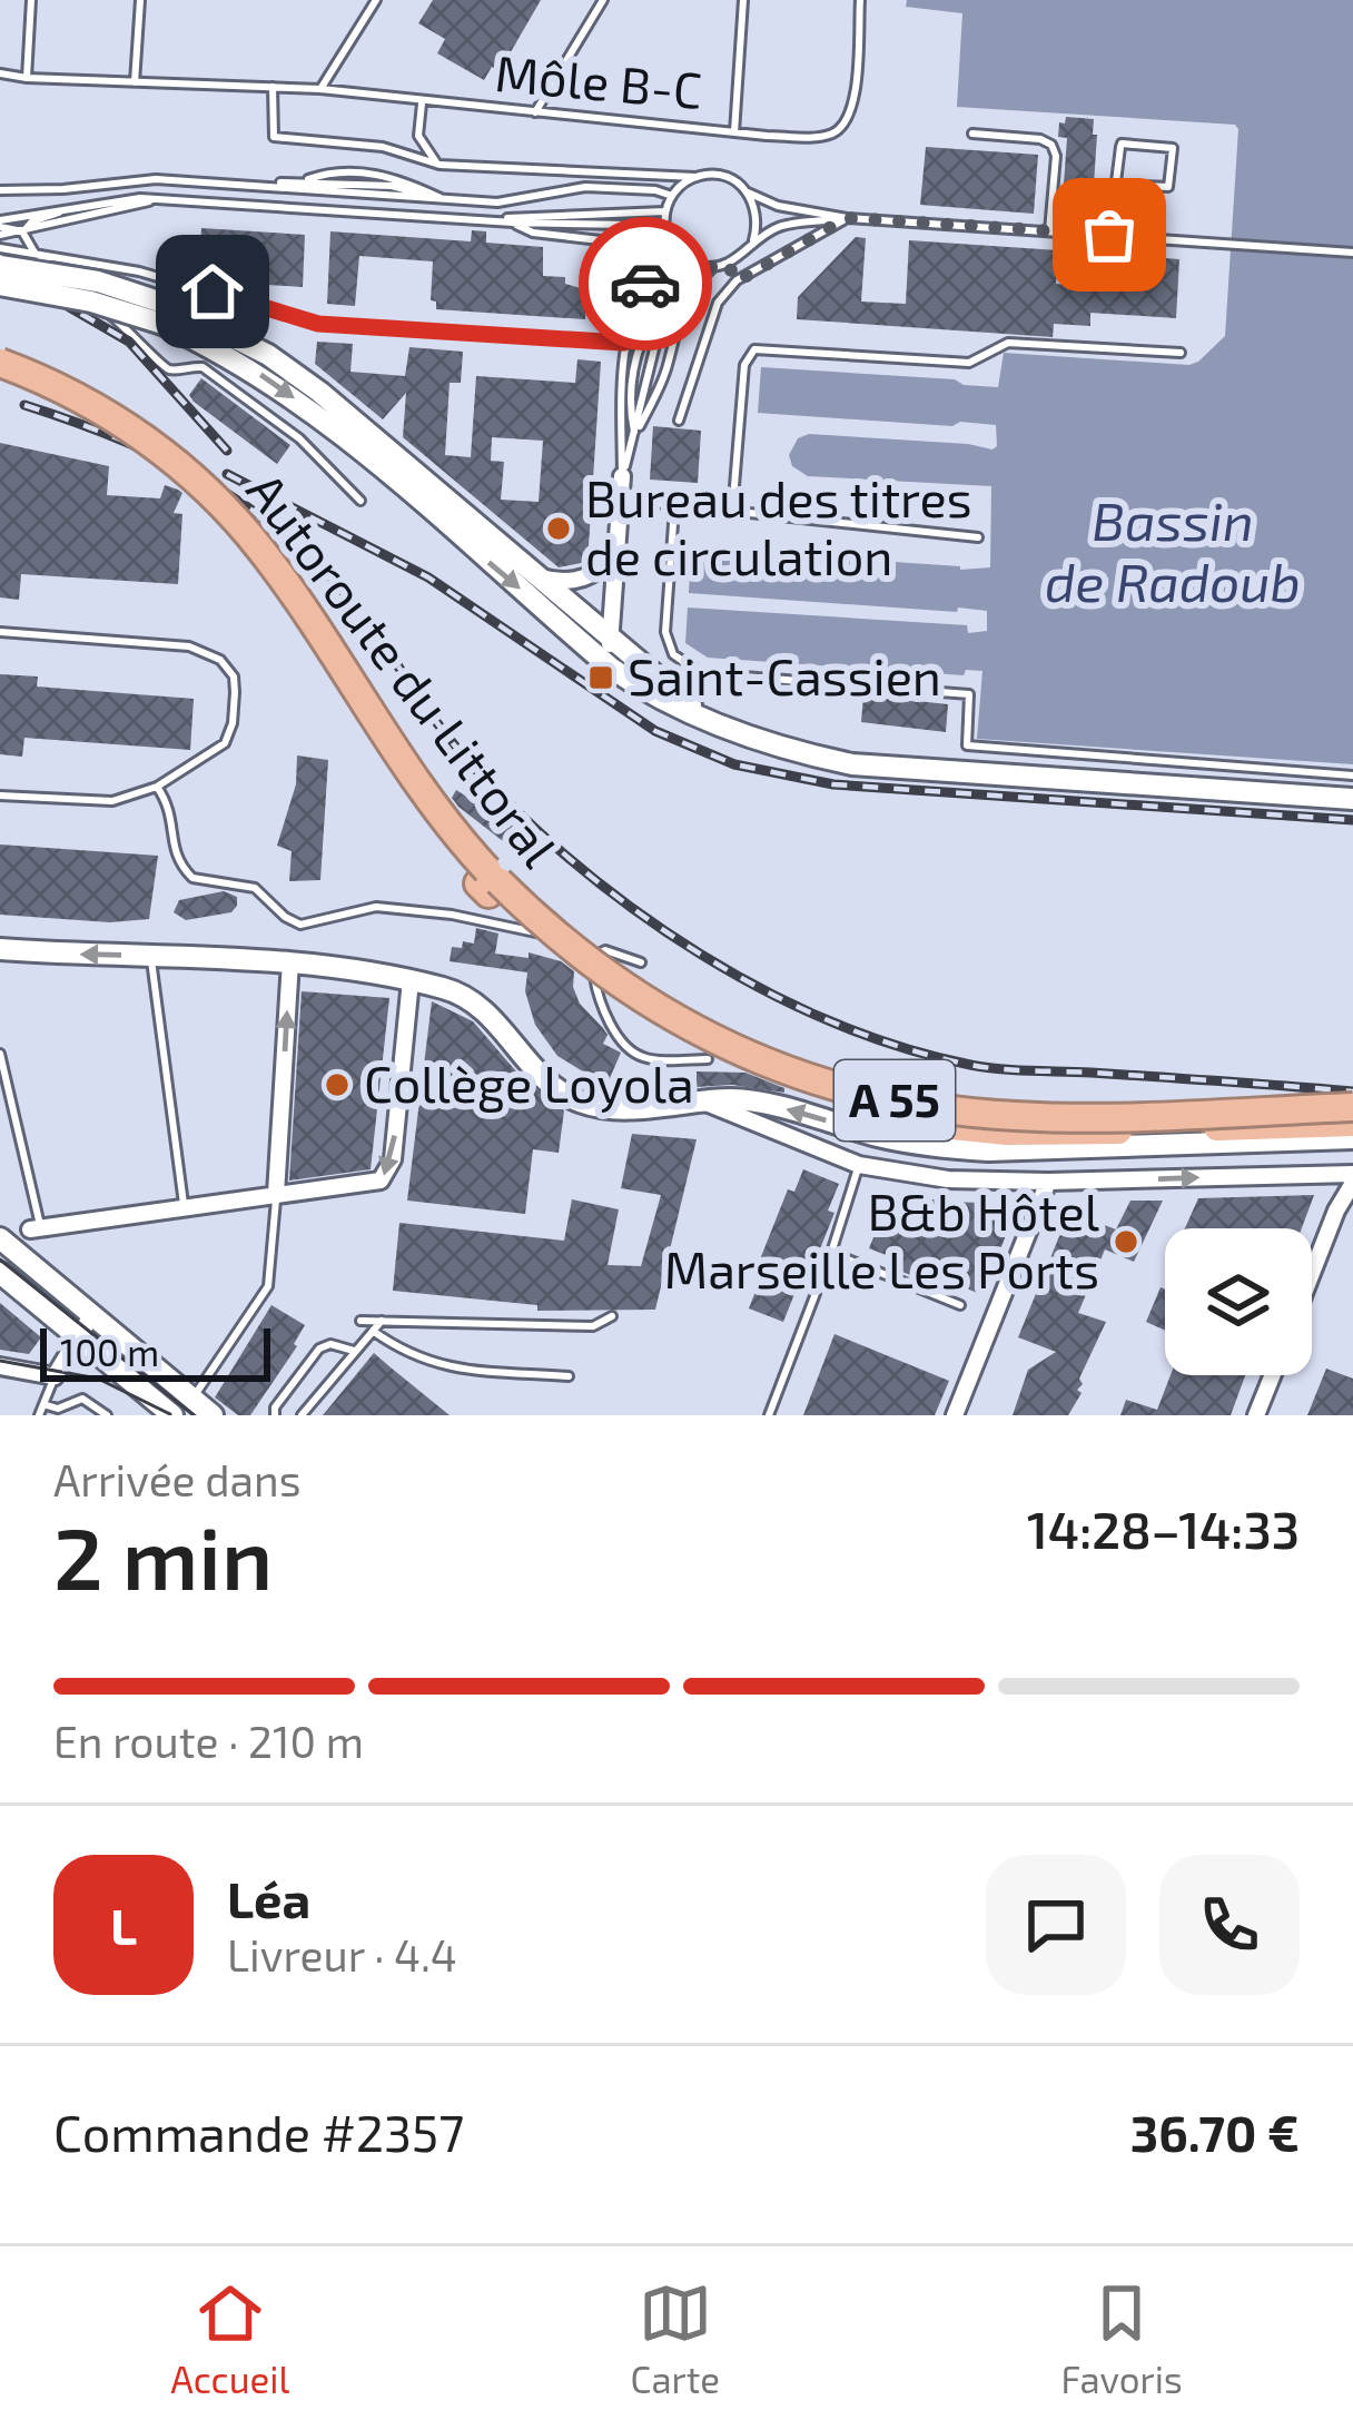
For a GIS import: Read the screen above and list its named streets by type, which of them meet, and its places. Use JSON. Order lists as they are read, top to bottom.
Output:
{
  "streets": {
    "highway": ["Autoroute du Littoral", "A 55"],
    "lane": ["Môle B-C"]
  },
  "water": ["Bassin de Radoub"],
  "places": {
    "other": ["Bureau des titres de circulation", "Collège Loyola", "B&b Hôtel Marseille Les Ports"],
    "transit": ["Saint-Cassien"]
  },
  "scale_bar": "100 m",
  "page": {
    "scale": "100 m",
    "heading": ["2 min", "Arrivée dans", "14:28–14:33"],
    "panel": [
      "Léa",
      "Livreur · 4.4",
      "Commande #2357",
      "36.70 €"
    ],
    "bar": "En route · 210 m",
    "round": "L",
    "tabs": ["Accueil", "Carte", "Favoris"]
  }
}
